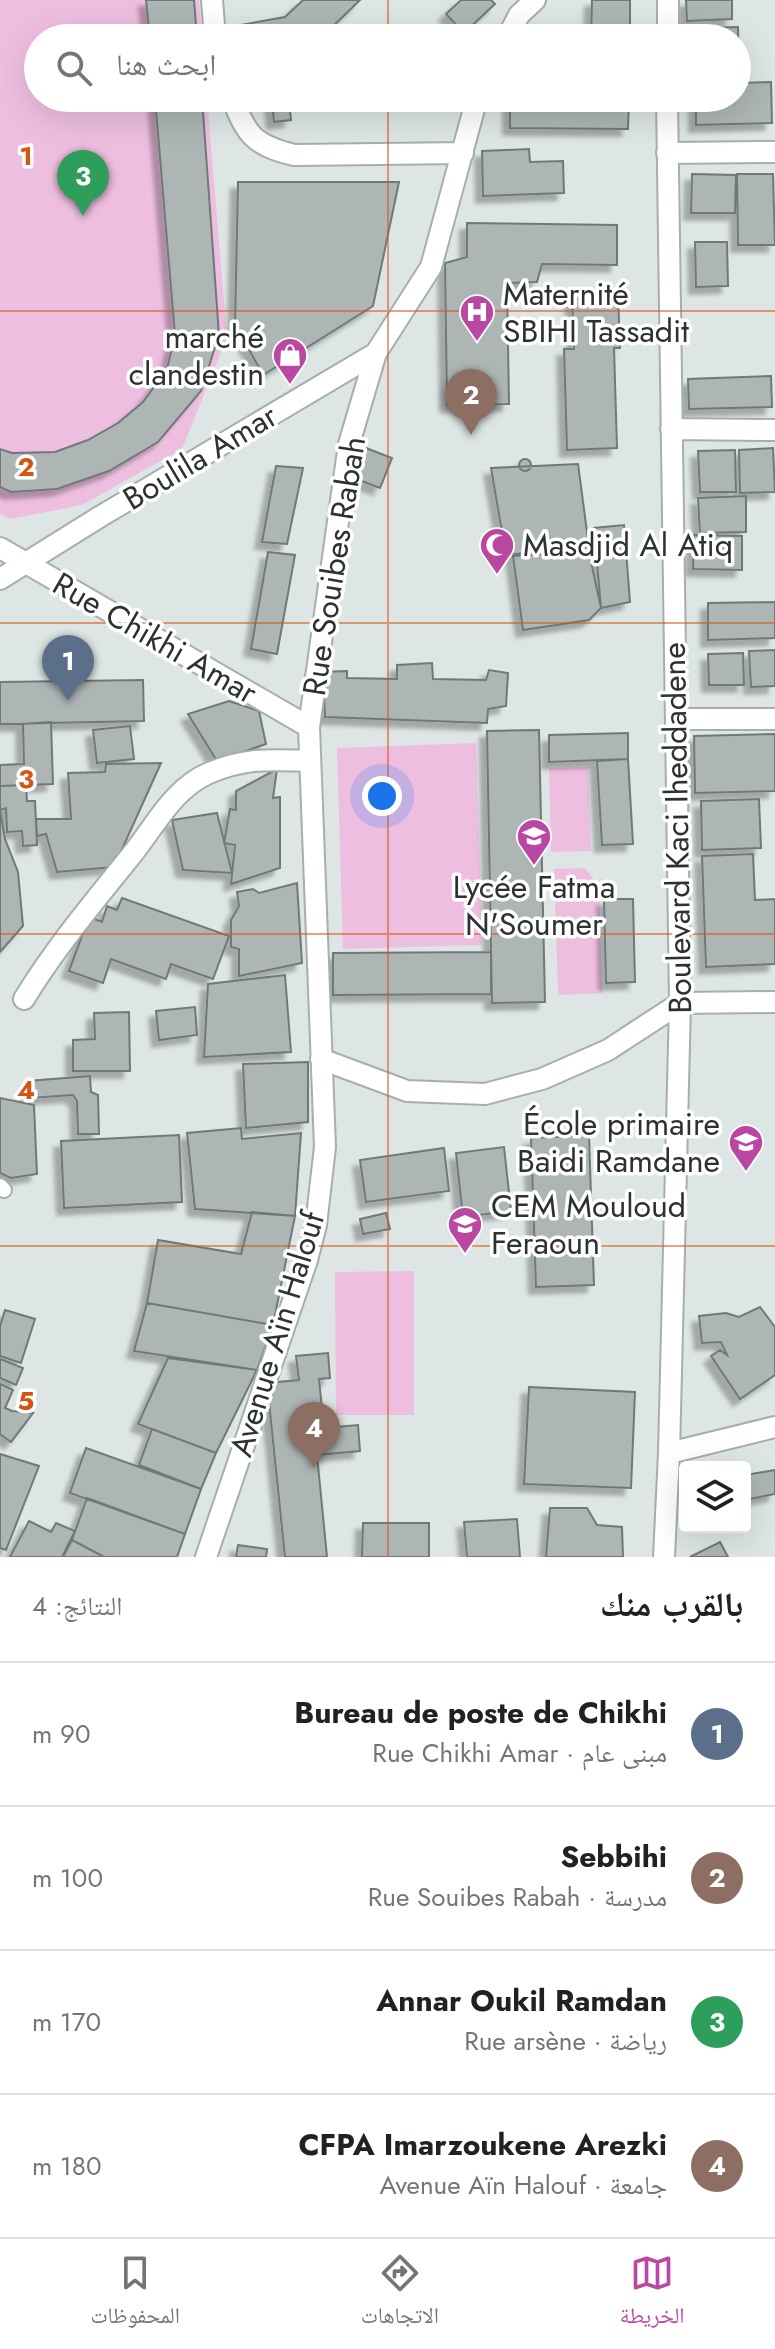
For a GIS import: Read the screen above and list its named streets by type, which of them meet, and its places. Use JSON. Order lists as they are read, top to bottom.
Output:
{
  "streets": {
    "street": [
      "Boulila Amar",
      "Rue Souibes Rabah",
      "Rue Chikhi Amar",
      "Boulevard Kaci Iheddadene",
      "Avenue Aïn Halouf"
    ]
  },
  "crossings": [
    ["Boulila Amar", "Rue Souibes Rabah"],
    ["Boulila Amar", "Rue Chikhi Amar"],
    ["Rue Souibes Rabah", "Rue Chikhi Amar"],
    ["Rue Souibes Rabah", "Avenue Aïn Halouf"]
  ],
  "places": {
    "hospital": ["Maternité SBIHI Tassadit"],
    "shop": ["marché clandestin"],
    "mosque": ["Masdjid Al Atiq"],
    "school or university": ["Lycée Fatma N'Soumer", "École primaire Baidi Ramdane", "CEM Mouloud Feraoun"]
  },
  "page": {
    "search": "ابحث هنا",
    "pins": [
      "3",
      "2",
      "1",
      "4"
    ],
    "heading": ["بالقرب منك", "النتائج: 4"],
    "list": [
      {
        "mark": "1",
        "name": "Bureau de poste de Chikhi",
        "note": "مبنى عام · Rue Chikhi Amar",
        "value": "90 m"
      },
      {
        "mark": "2",
        "name": "Sebbihi",
        "note": "مدرسة · Rue Souibes Rabah",
        "value": "100 m"
      },
      {
        "mark": "3",
        "name": "Annar Oukil Ramdan",
        "note": "رياضة · Rue arsène",
        "value": "170 m"
      },
      {
        "mark": "4",
        "name": "CFPA Imarzoukene Arezki",
        "note": "جامعة · Avenue Aïn Halouf",
        "value": "180 m"
      }
    ],
    "nav": ["الخريطة", "الاتجاهات", "المحفوظات"]
  },
  "grid": {
    "rows": [
      "1",
      "2",
      "3",
      "4",
      "5"
    ]
  }
}
